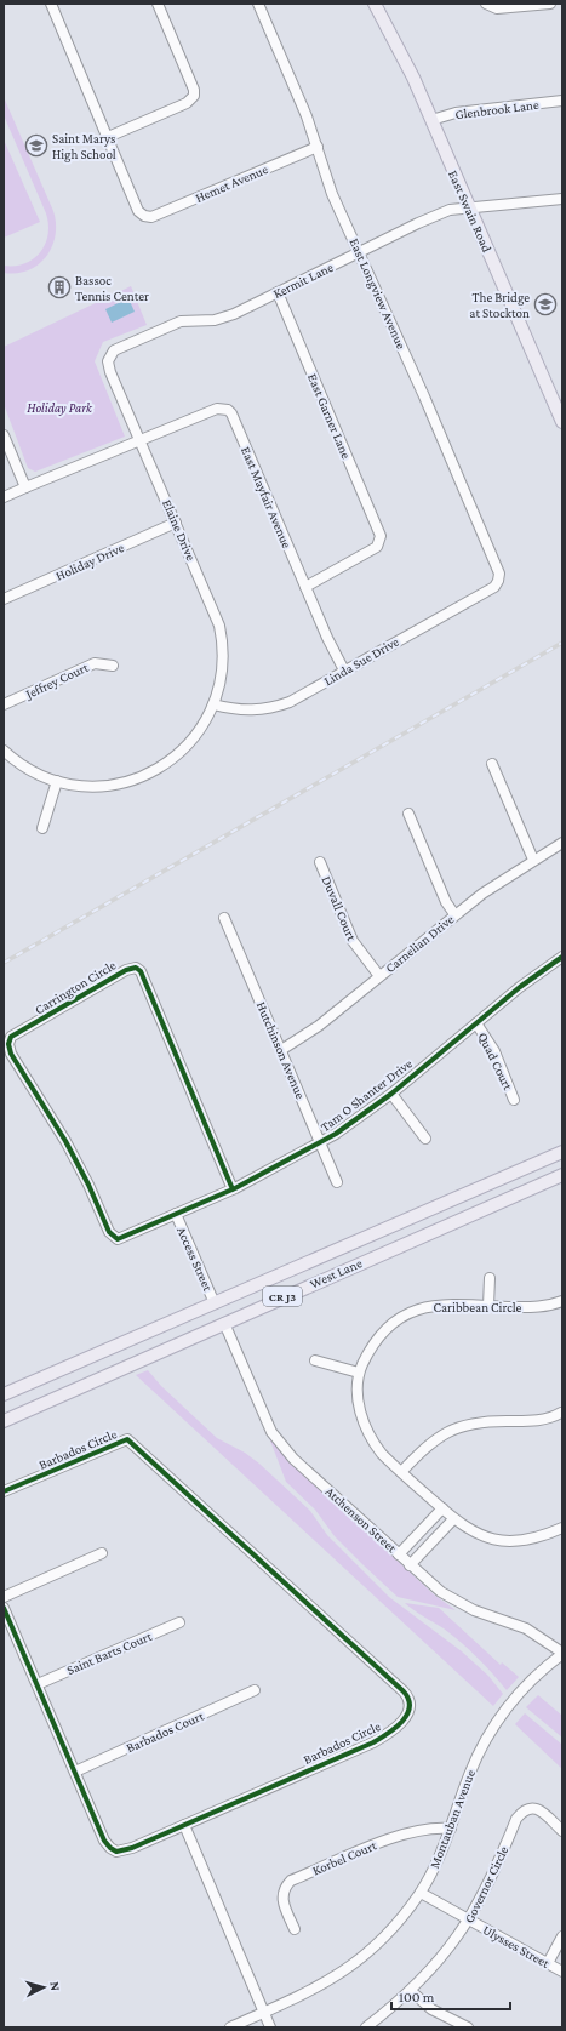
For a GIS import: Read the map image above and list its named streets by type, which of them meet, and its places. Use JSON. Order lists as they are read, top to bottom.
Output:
{
  "streets": {
    "main road": ["East Swain Road", "West Lane", "CR J3"],
    "street": [
      "Glenbrook Lane",
      "Hemet Avenue",
      "Kermit Lane",
      "East Longview Avenue",
      "East Garner Lane",
      "East Mayfair Avenue",
      "Elaine Drive",
      "Holiday Drive",
      "Linda Sue Drive",
      "Jeffrey Court",
      "Duvall Court",
      "Carnelian Drive",
      "Carrington Circle",
      "Hutchinson Avenue",
      "Quad Court",
      "Tam O Shanter Drive",
      "Access Street",
      "Caribbean Circle",
      "Barbados Circle",
      "Atchenson Street",
      "Saint Barts Court",
      "Barbados Court",
      "Montauban Avenue",
      "Korbel Court",
      "Governor Circle",
      "Ulysses Street"
    ]
  },
  "crossings": [
    ["Glenbrook Lane", "East Swain Road"],
    ["Hemet Avenue", "East Longview Avenue"],
    ["East Swain Road", "Kermit Lane"],
    ["Kermit Lane", "East Longview Avenue"],
    ["Kermit Lane", "East Garner Lane"],
    ["Kermit Lane", "Elaine Drive"],
    ["East Longview Avenue", "Linda Sue Drive"],
    ["East Garner Lane", "East Mayfair Avenue"],
    ["East Mayfair Avenue", "Elaine Drive"],
    ["East Mayfair Avenue", "Linda Sue Drive"],
    ["Elaine Drive", "Holiday Drive"],
    ["Elaine Drive", "Linda Sue Drive"],
    ["Duvall Court", "Carnelian Drive"],
    ["Carnelian Drive", "Hutchinson Avenue"],
    ["Carrington Circle", "Tam O Shanter Drive"],
    ["Hutchinson Avenue", "Tam O Shanter Drive"],
    ["Quad Court", "Tam O Shanter Drive"],
    ["Tam O Shanter Drive", "Access Street"],
    ["Access Street", "West Lane"],
    ["West Lane", "Atchenson Street"],
    ["Barbados Circle", "Saint Barts Court"],
    ["Barbados Circle", "Barbados Court"],
    ["Atchenson Street", "Montauban Avenue"],
    ["Montauban Avenue", "Korbel Court"],
    ["Montauban Avenue", "Ulysses Street"],
    ["Governor Circle", "Ulysses Street"]
  ],
  "parks": ["Holiday Park"],
  "places": {
    "school or university": ["Saint Marys High School", "The Bridge at Stockton"],
    "building": ["Bassoc Tennis Center"]
  },
  "scale_bar": "100 m",
  "north": "right"
}
